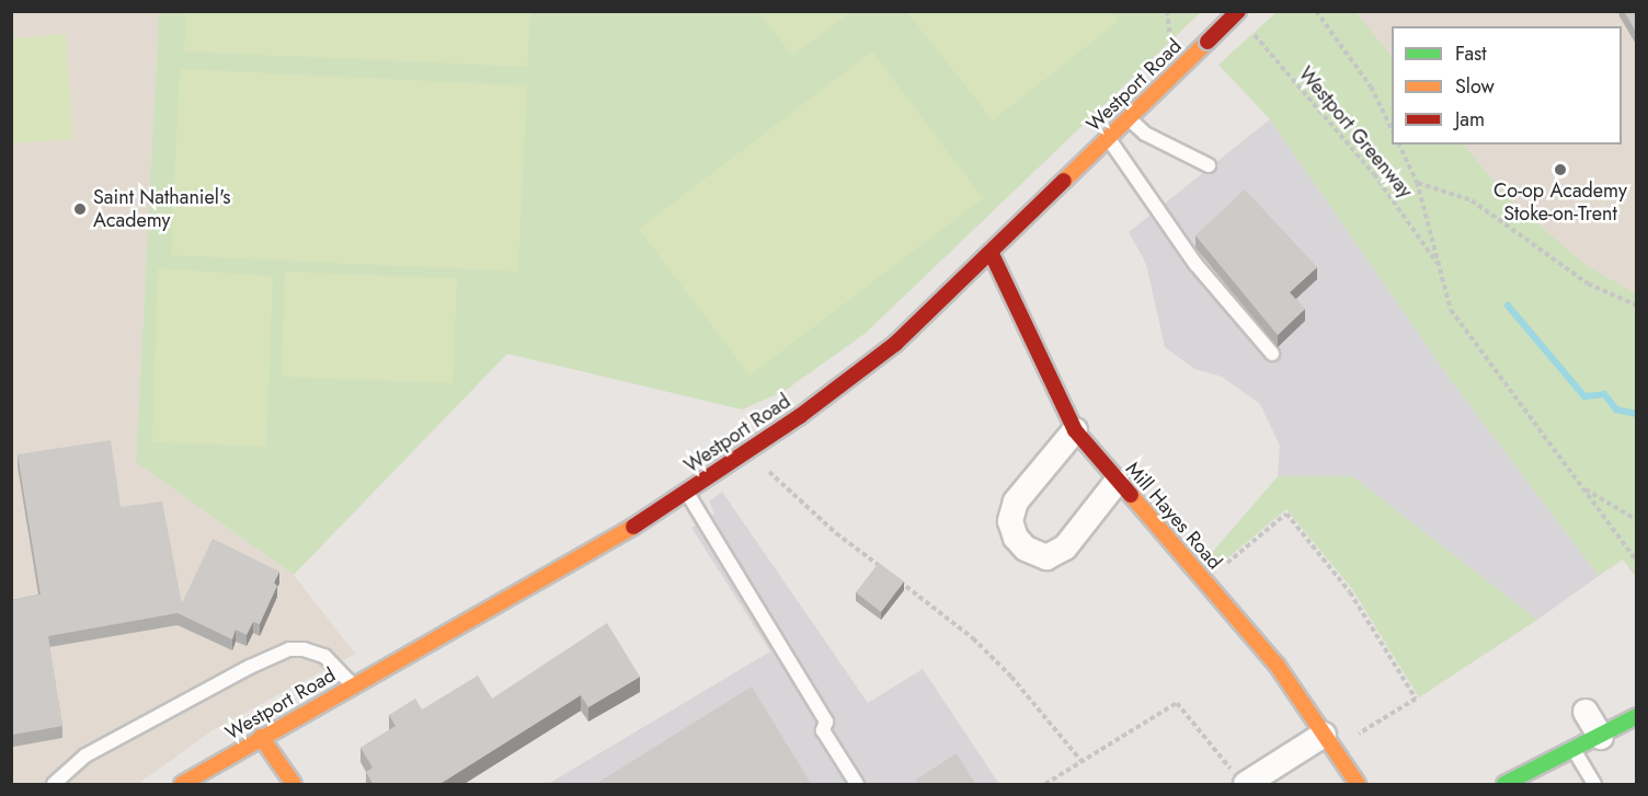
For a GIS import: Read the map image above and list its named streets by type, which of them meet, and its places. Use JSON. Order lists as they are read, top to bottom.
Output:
{
  "streets": {
    "street": ["Westport Road", "Mill Hayes Road"],
    "path": ["Westport Greenway"]
  },
  "crossings": [
    ["Westport Road", "Mill Hayes Road"]
  ],
  "places": ["Co-op Academy Stoke-on-Trent", "Saint Nathaniel's Academy"],
  "legend": ["Fast", "Slow", "Jam"]
}
